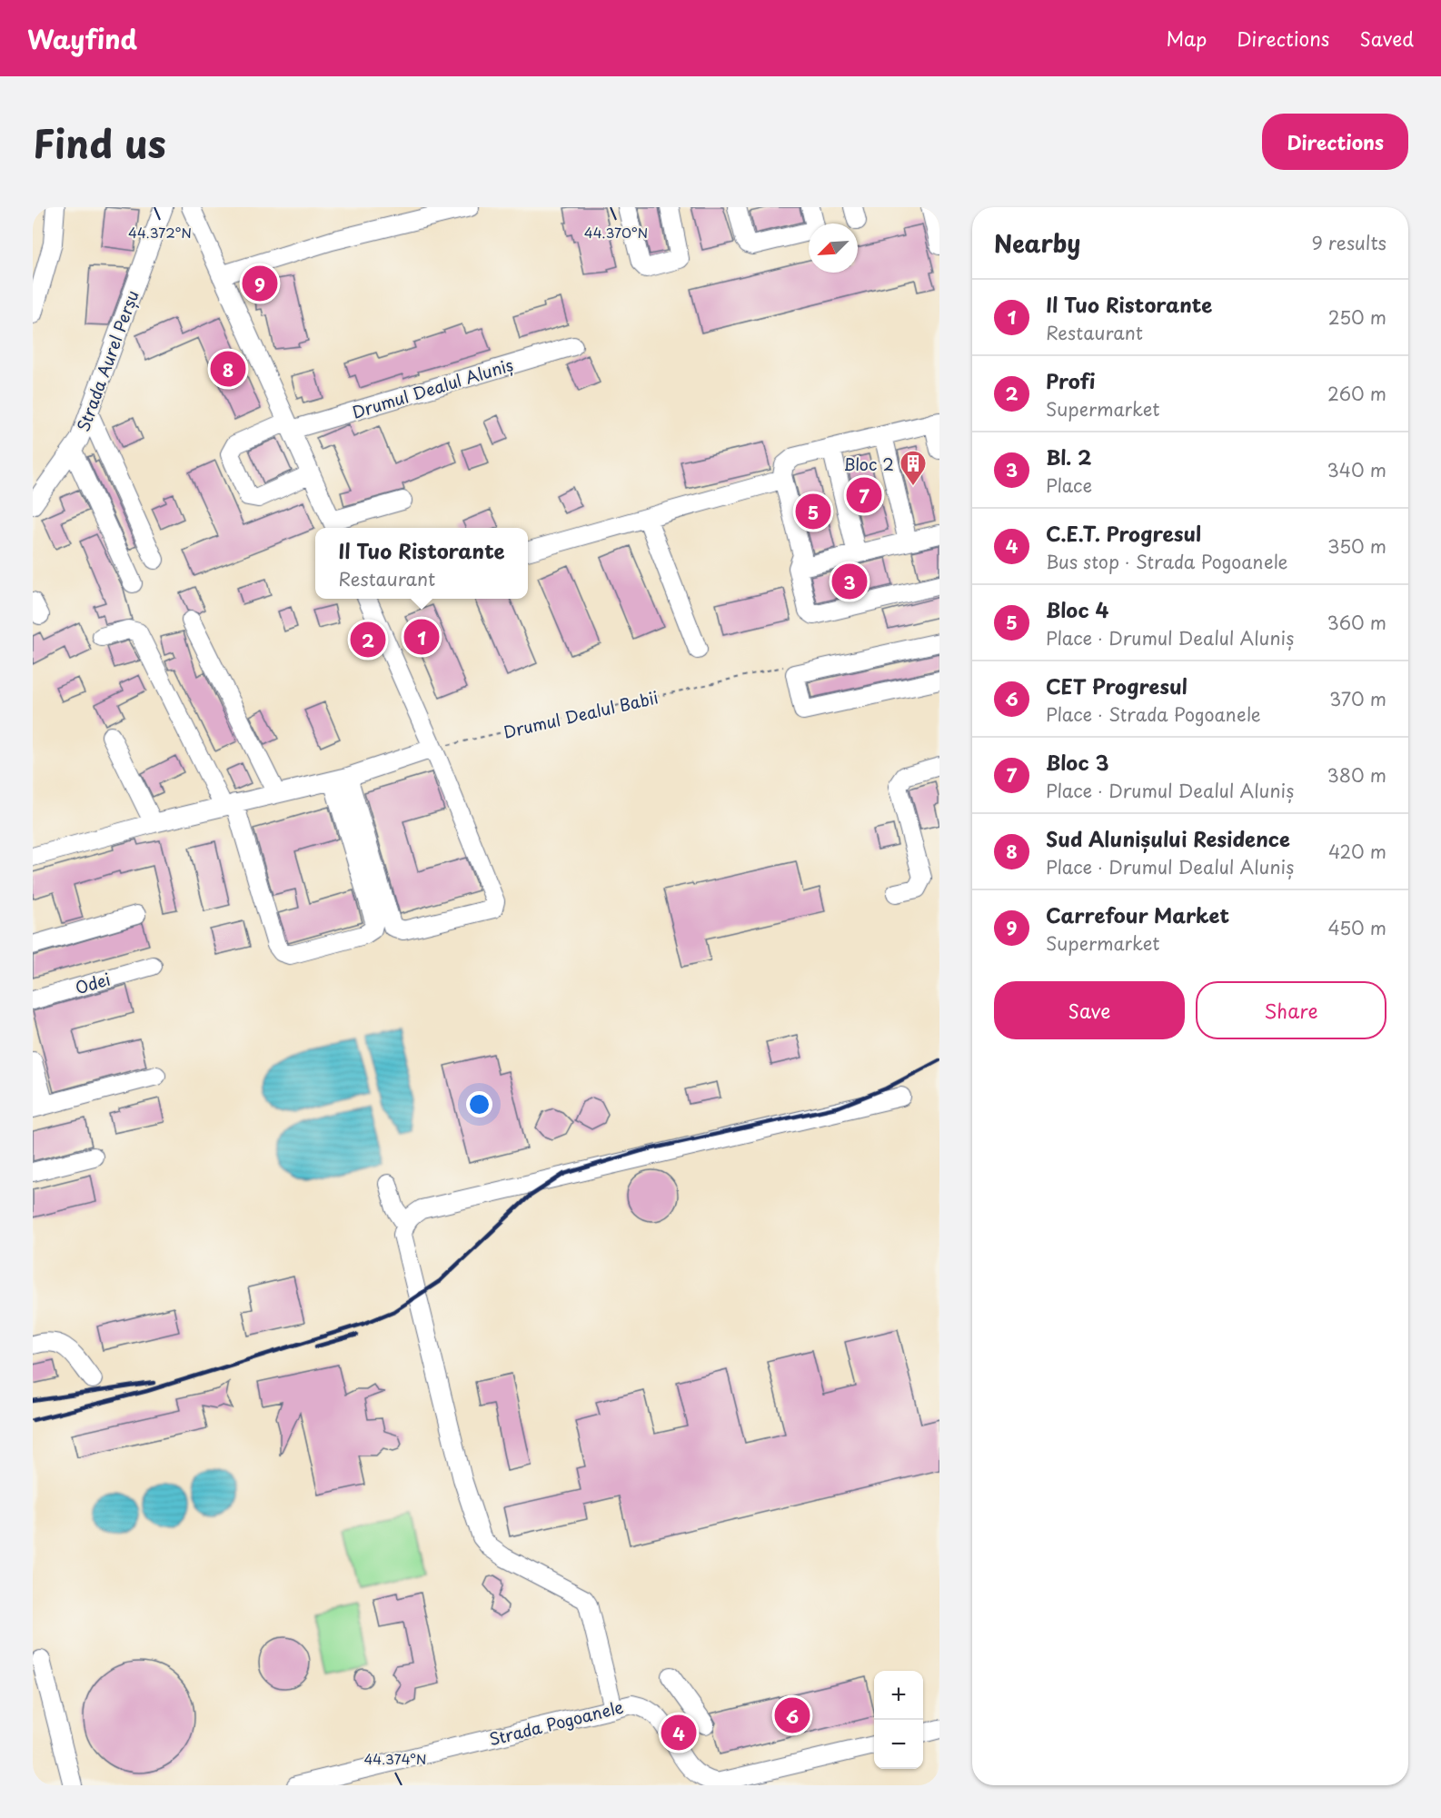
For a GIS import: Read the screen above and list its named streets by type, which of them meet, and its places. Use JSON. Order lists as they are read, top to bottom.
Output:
{
  "streets": {
    "street": [
      "Strada Aurel Perșu",
      "Drumul Dealul Aluniș",
      "Odei",
      "Strada Pogoanele"
    ],
    "path": ["Drumul Dealul Babii"]
  },
  "places": {
    "building": ["Bloc 2"]
  },
  "north": "bottom left",
  "page": {
    "header": "Wayfind",
    "nav": ["Map", "Directions", "Saved"],
    "title": "Find us",
    "buttons": [
      "Directions",
      ["Save", "Share"]
    ],
    "heading": ["Nearby", "9 results"],
    "pins": [
      "9",
      "8",
      "7",
      "5",
      "3",
      "1",
      "2",
      "6",
      "4"
    ],
    "list": [
      {
        "mark": "1",
        "name": "Il Tuo Ristorante",
        "note": "Restaurant",
        "value": "250 m"
      },
      {
        "mark": "2",
        "name": "Profi",
        "note": "Supermarket",
        "value": "260 m"
      },
      {
        "mark": "3",
        "name": "Bl. 2",
        "note": "Place",
        "value": "340 m"
      },
      {
        "mark": "4",
        "name": "C.E.T. Progresul",
        "note": "Bus stop · Strada Pogoanele",
        "value": "350 m"
      },
      {
        "mark": "5",
        "name": "Bloc 4",
        "note": "Place · Drumul Dealul Aluniș",
        "value": "360 m"
      },
      {
        "mark": "6",
        "name": "CET Progresul",
        "note": "Place · Strada Pogoanele",
        "value": "370 m"
      },
      {
        "mark": "7",
        "name": "Bloc 3",
        "note": "Place · Drumul Dealul Aluniș",
        "value": "380 m"
      },
      {
        "mark": "8",
        "name": "Sud Alunișului Residence",
        "note": "Place · Drumul Dealul Aluniș",
        "value": "420 m"
      },
      {
        "mark": "9",
        "name": "Carrefour Market",
        "note": "Supermarket",
        "value": "450 m"
      }
    ],
    "popup": ["Il Tuo Ristorante", "Restaurant"],
    "map_buttons": ["+", "−"]
  },
  "coordinates": ["44.372°N", "44.370°N", "44.374°N"]
}
